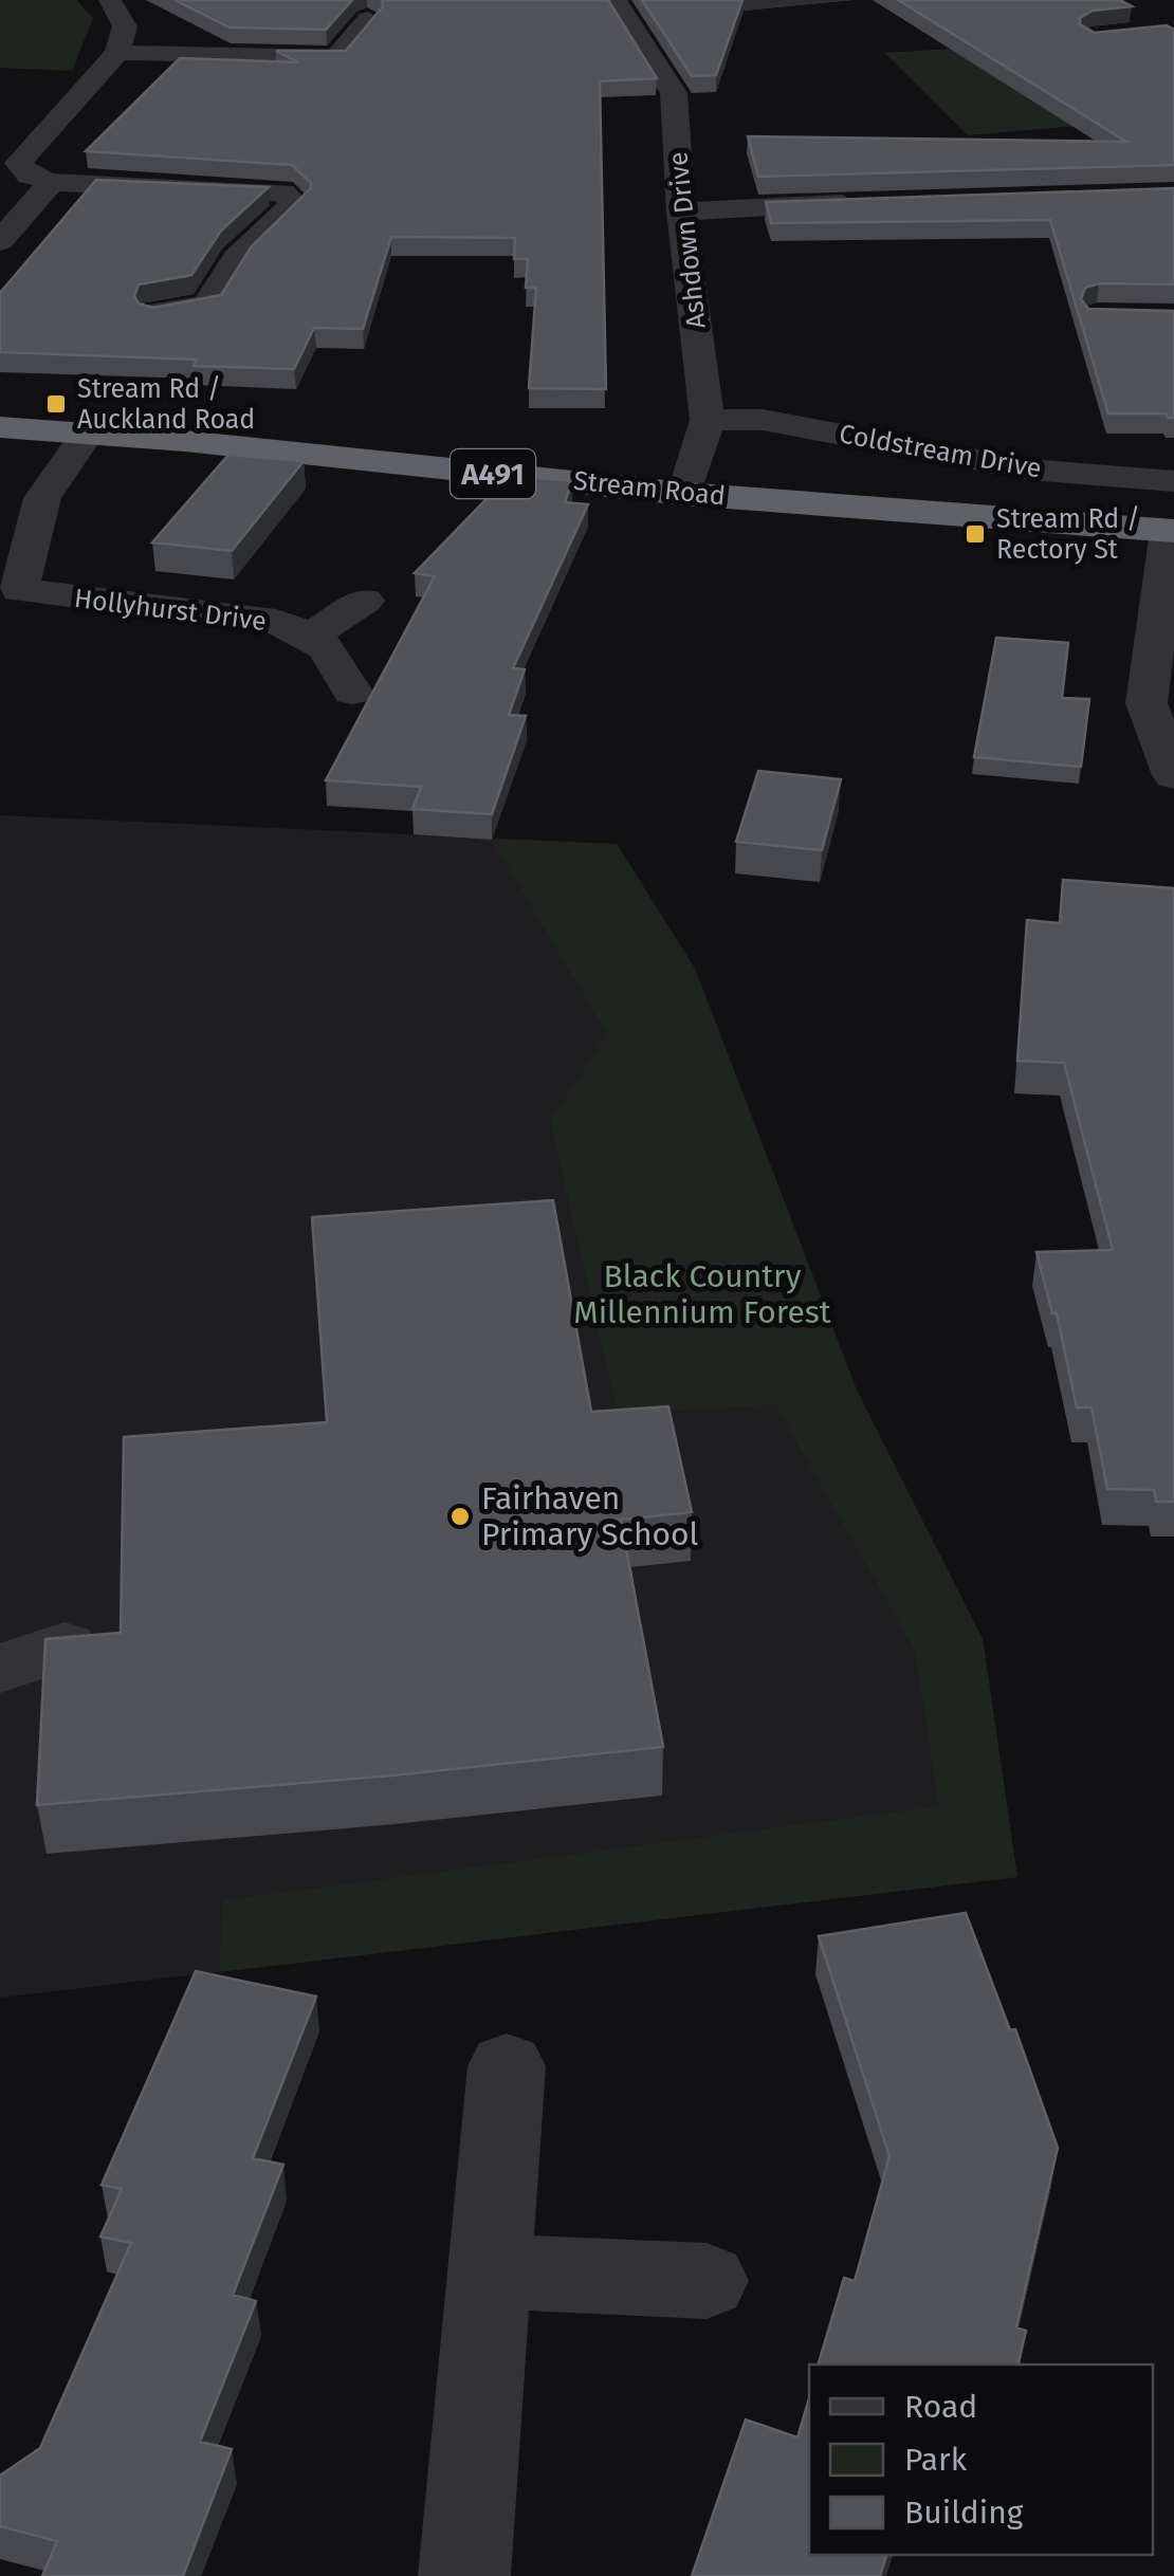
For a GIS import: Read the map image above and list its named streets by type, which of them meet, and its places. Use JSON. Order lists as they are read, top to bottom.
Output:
{
  "streets": {
    "highway": ["A491", "Stream Road"],
    "street": ["Ashdown Drive", "Coldstream Drive", "Hollyhurst Drive"]
  },
  "crossings": [
    ["Ashdown Drive", "Coldstream Drive"],
    ["Ashdown Drive", "Stream Road"]
  ],
  "parks": ["Black Country Millennium Forest"],
  "places": {
    "transit": ["Stream Rd / Auckland Road", "Stream Rd / Rectory St"],
    "other": ["Fairhaven Primary School"]
  },
  "legend": ["Road", "Park", "Building"]
}
